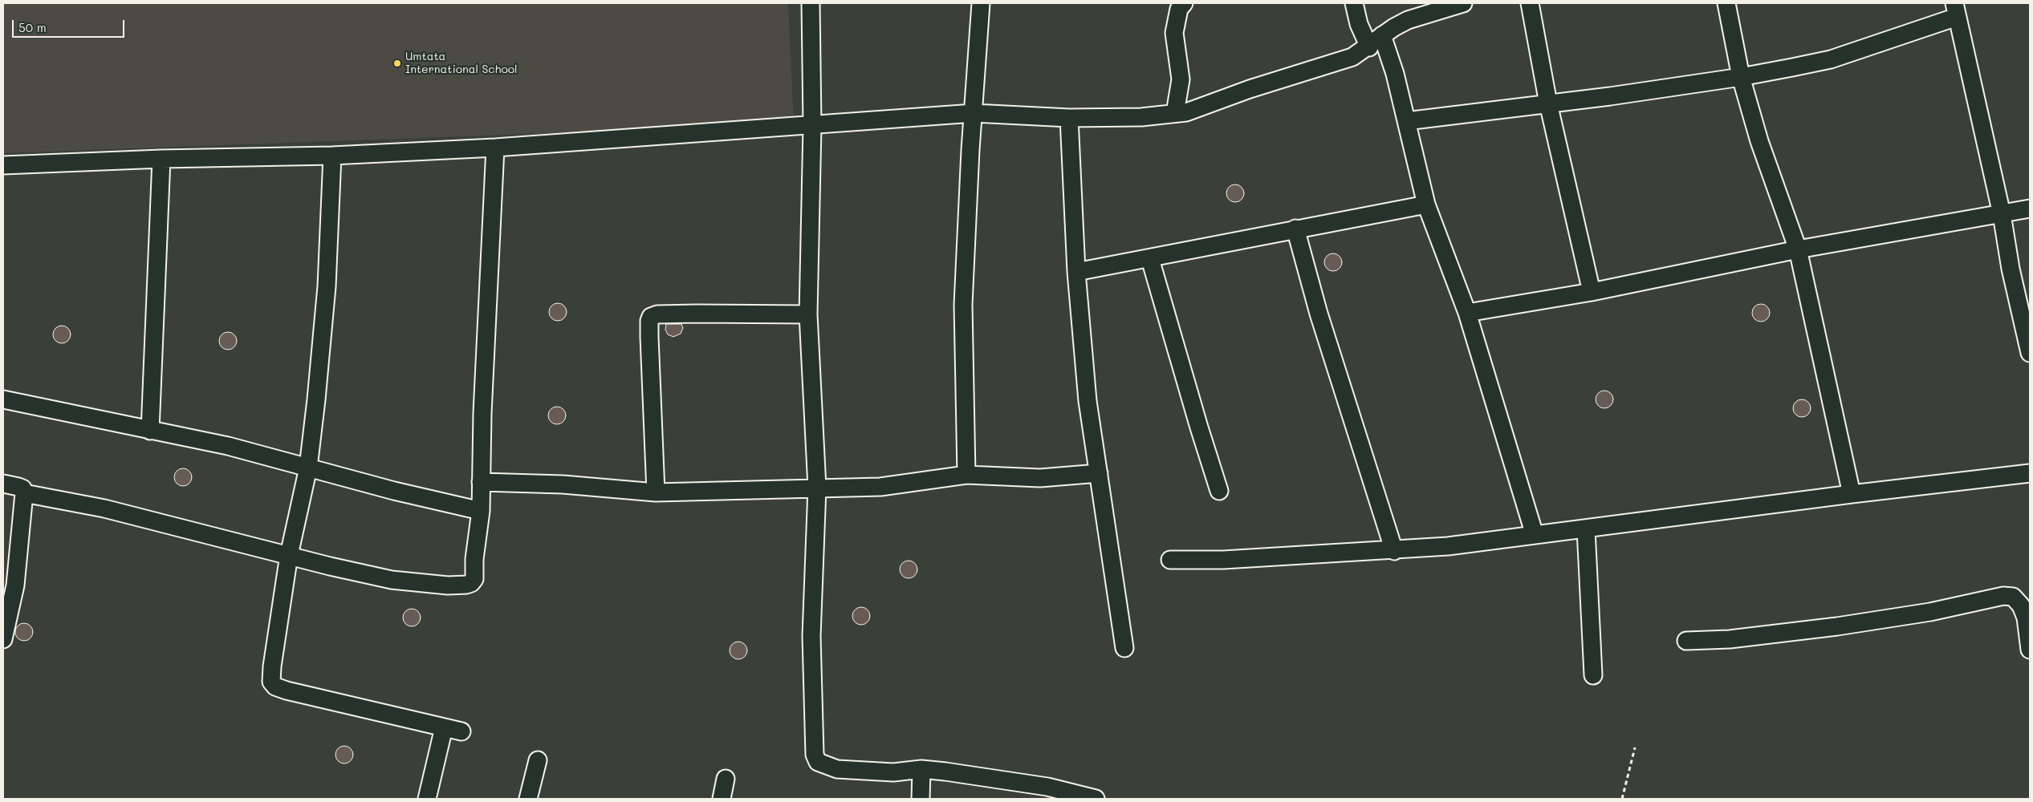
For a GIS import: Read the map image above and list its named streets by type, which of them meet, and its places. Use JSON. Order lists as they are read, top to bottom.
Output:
{
  "places": ["Umtata International School"],
  "scale_bar": "50 m"
}
